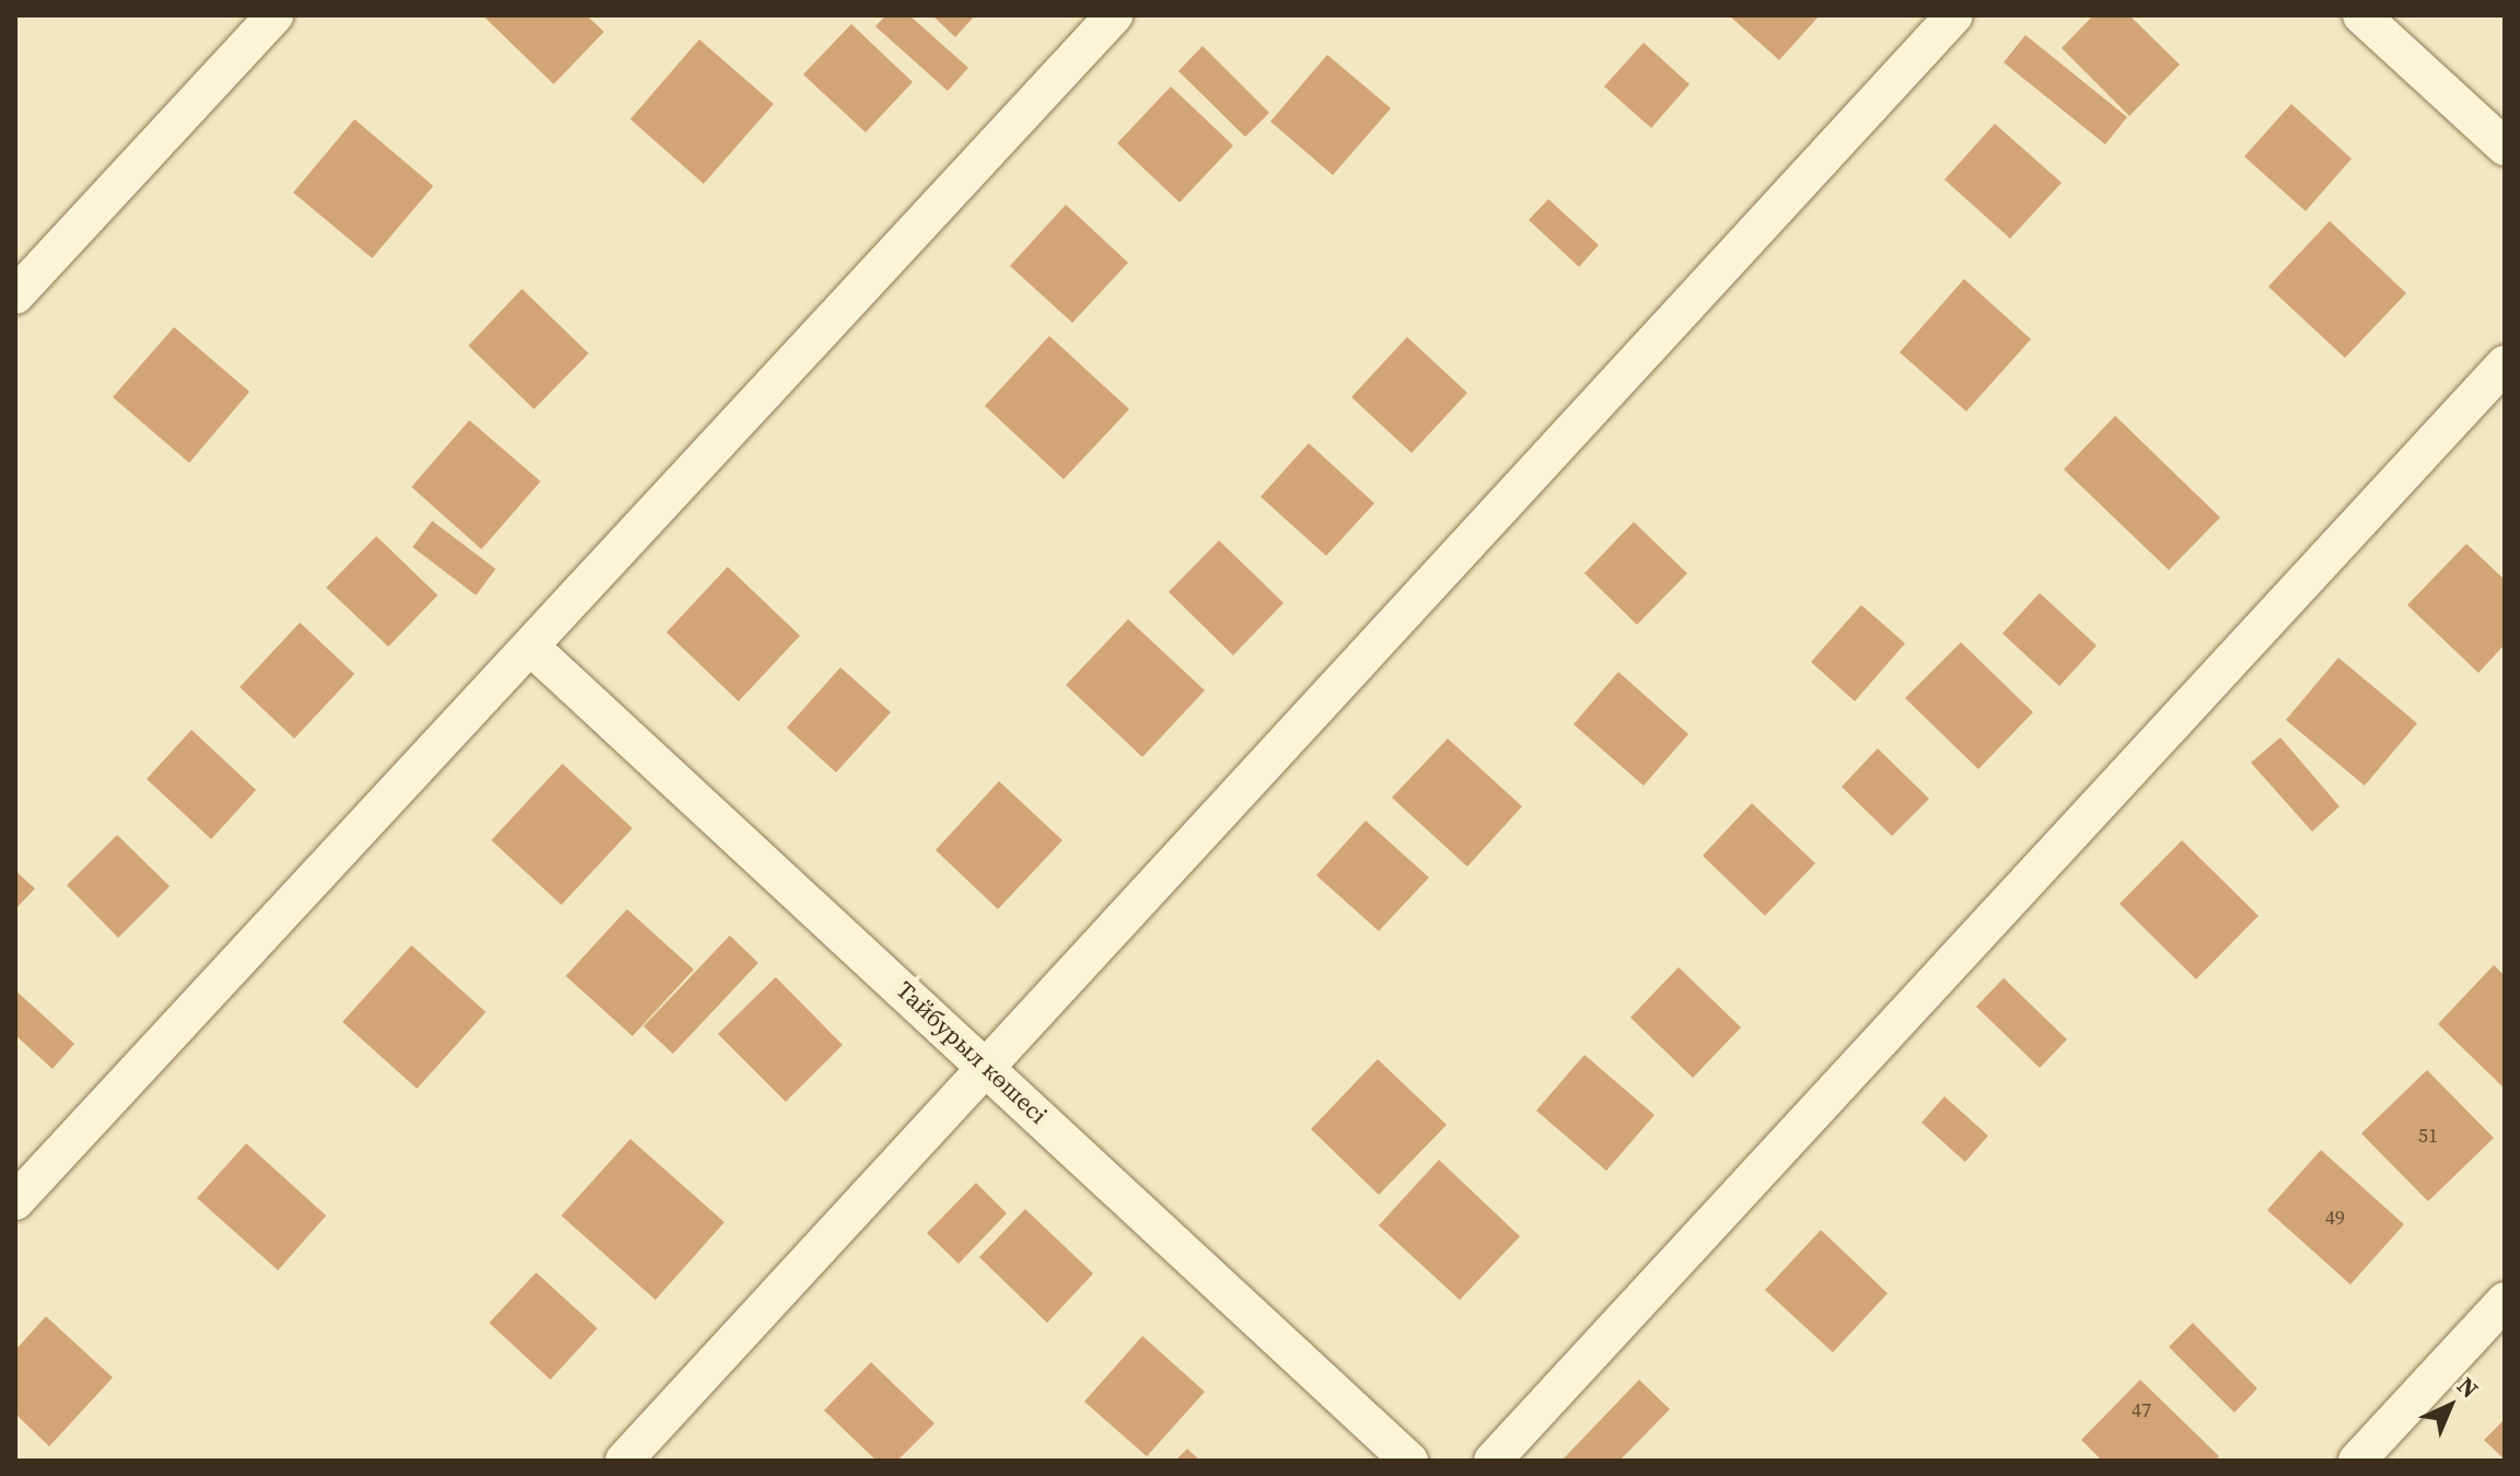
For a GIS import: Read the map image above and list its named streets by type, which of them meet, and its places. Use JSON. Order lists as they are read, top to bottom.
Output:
{
  "streets": {
    "street": ["Тайбурыл көшесі"]
  },
  "house_numbers": ["51", "49", "47"],
  "north": "top right"
}
